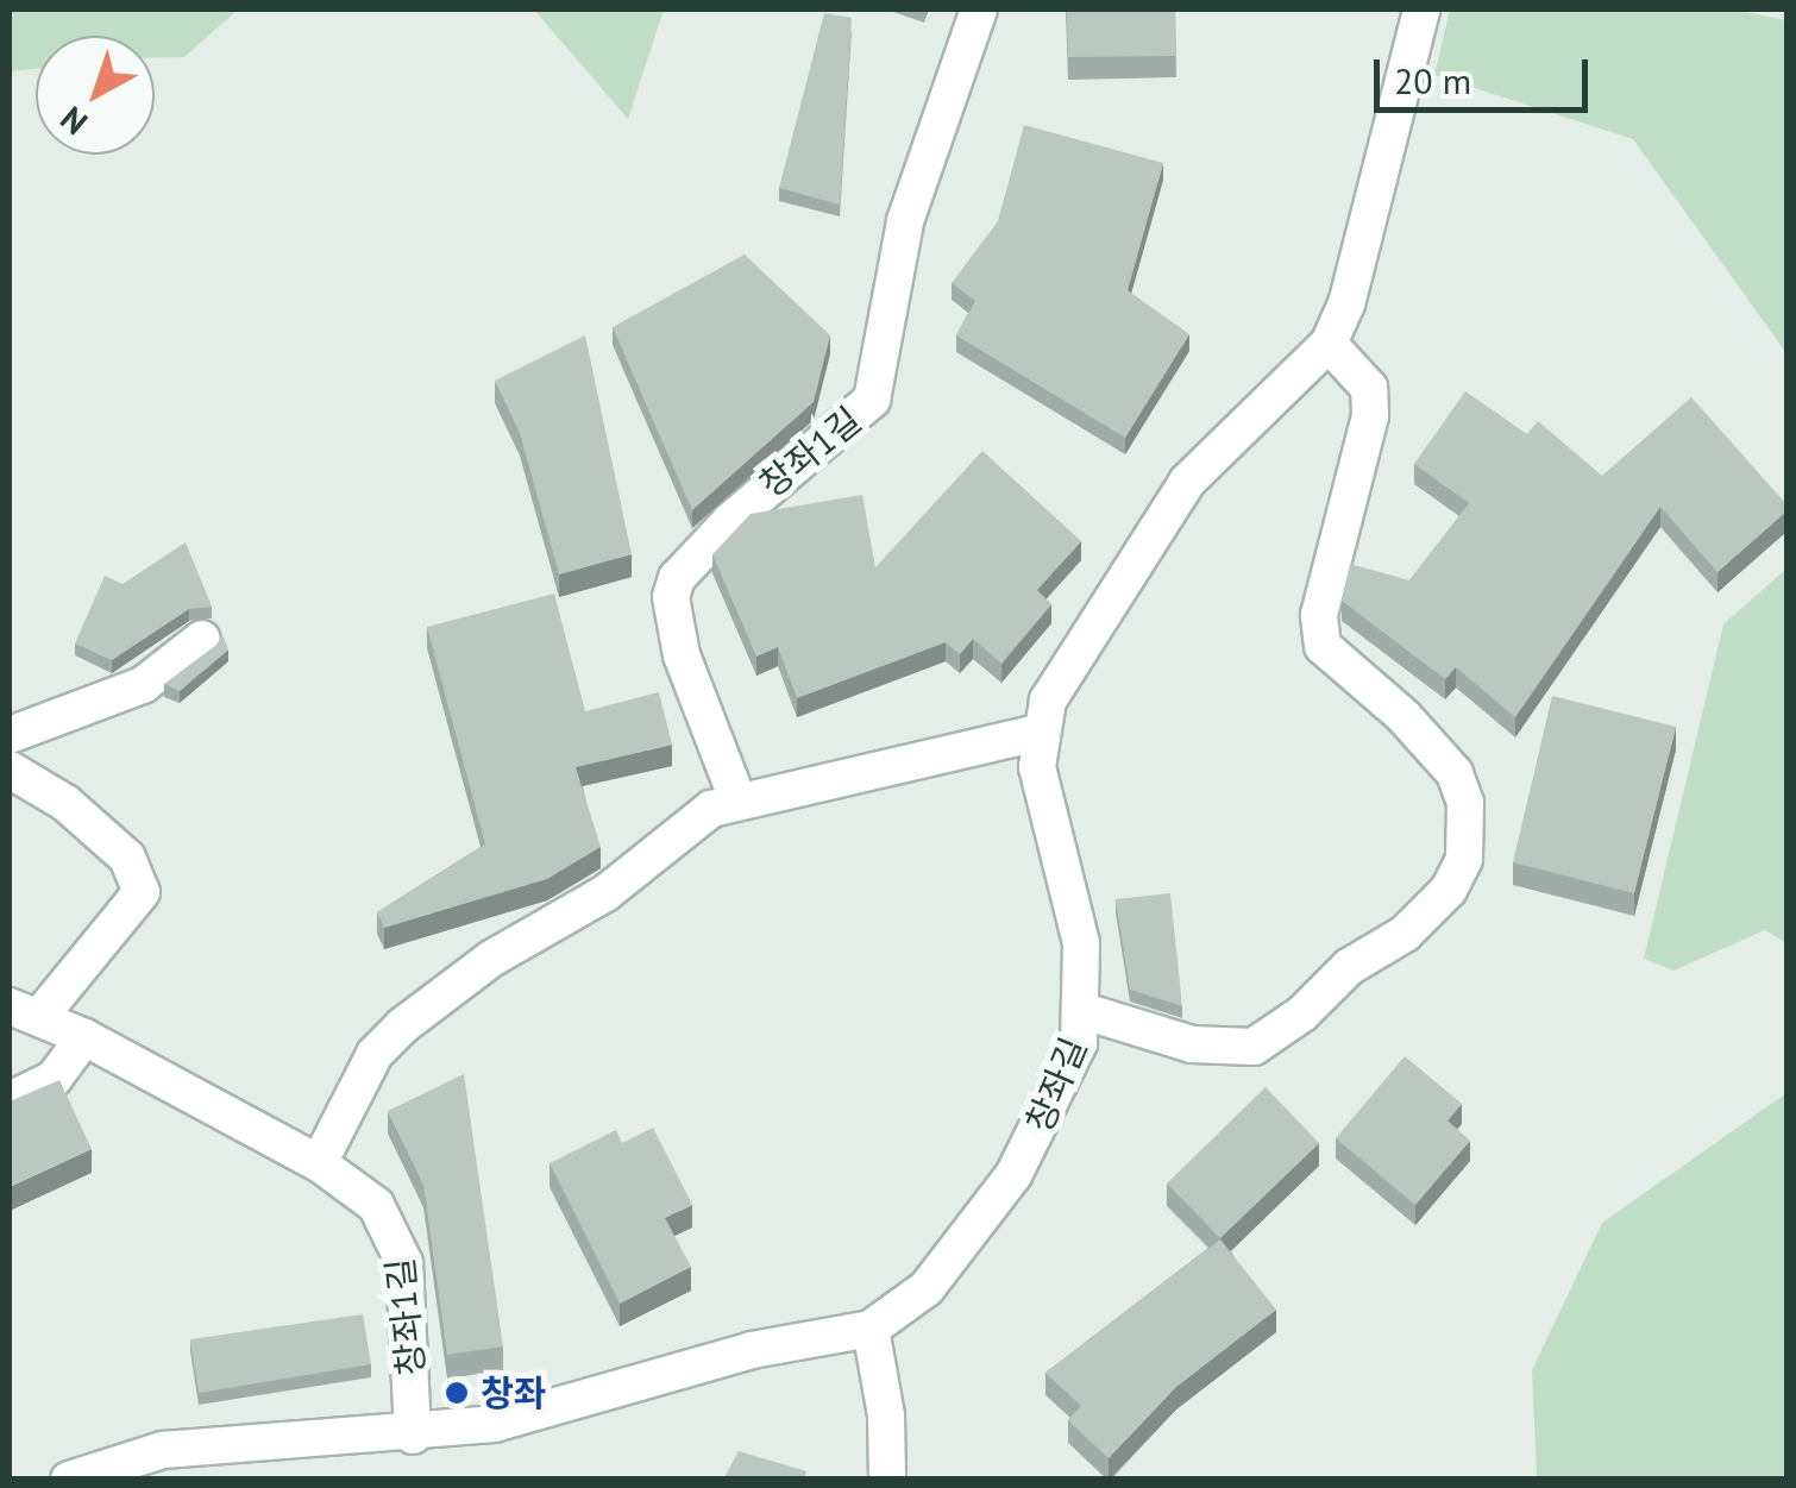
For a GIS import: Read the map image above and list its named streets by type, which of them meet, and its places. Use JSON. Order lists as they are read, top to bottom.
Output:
{
  "streets": {
    "street": ["창좌1길", "창좌길"]
  },
  "crossings": [
    ["창좌1길", "창좌길"]
  ],
  "places": ["창좌"],
  "scale_bar": "20 m",
  "north": "bottom left"
}
